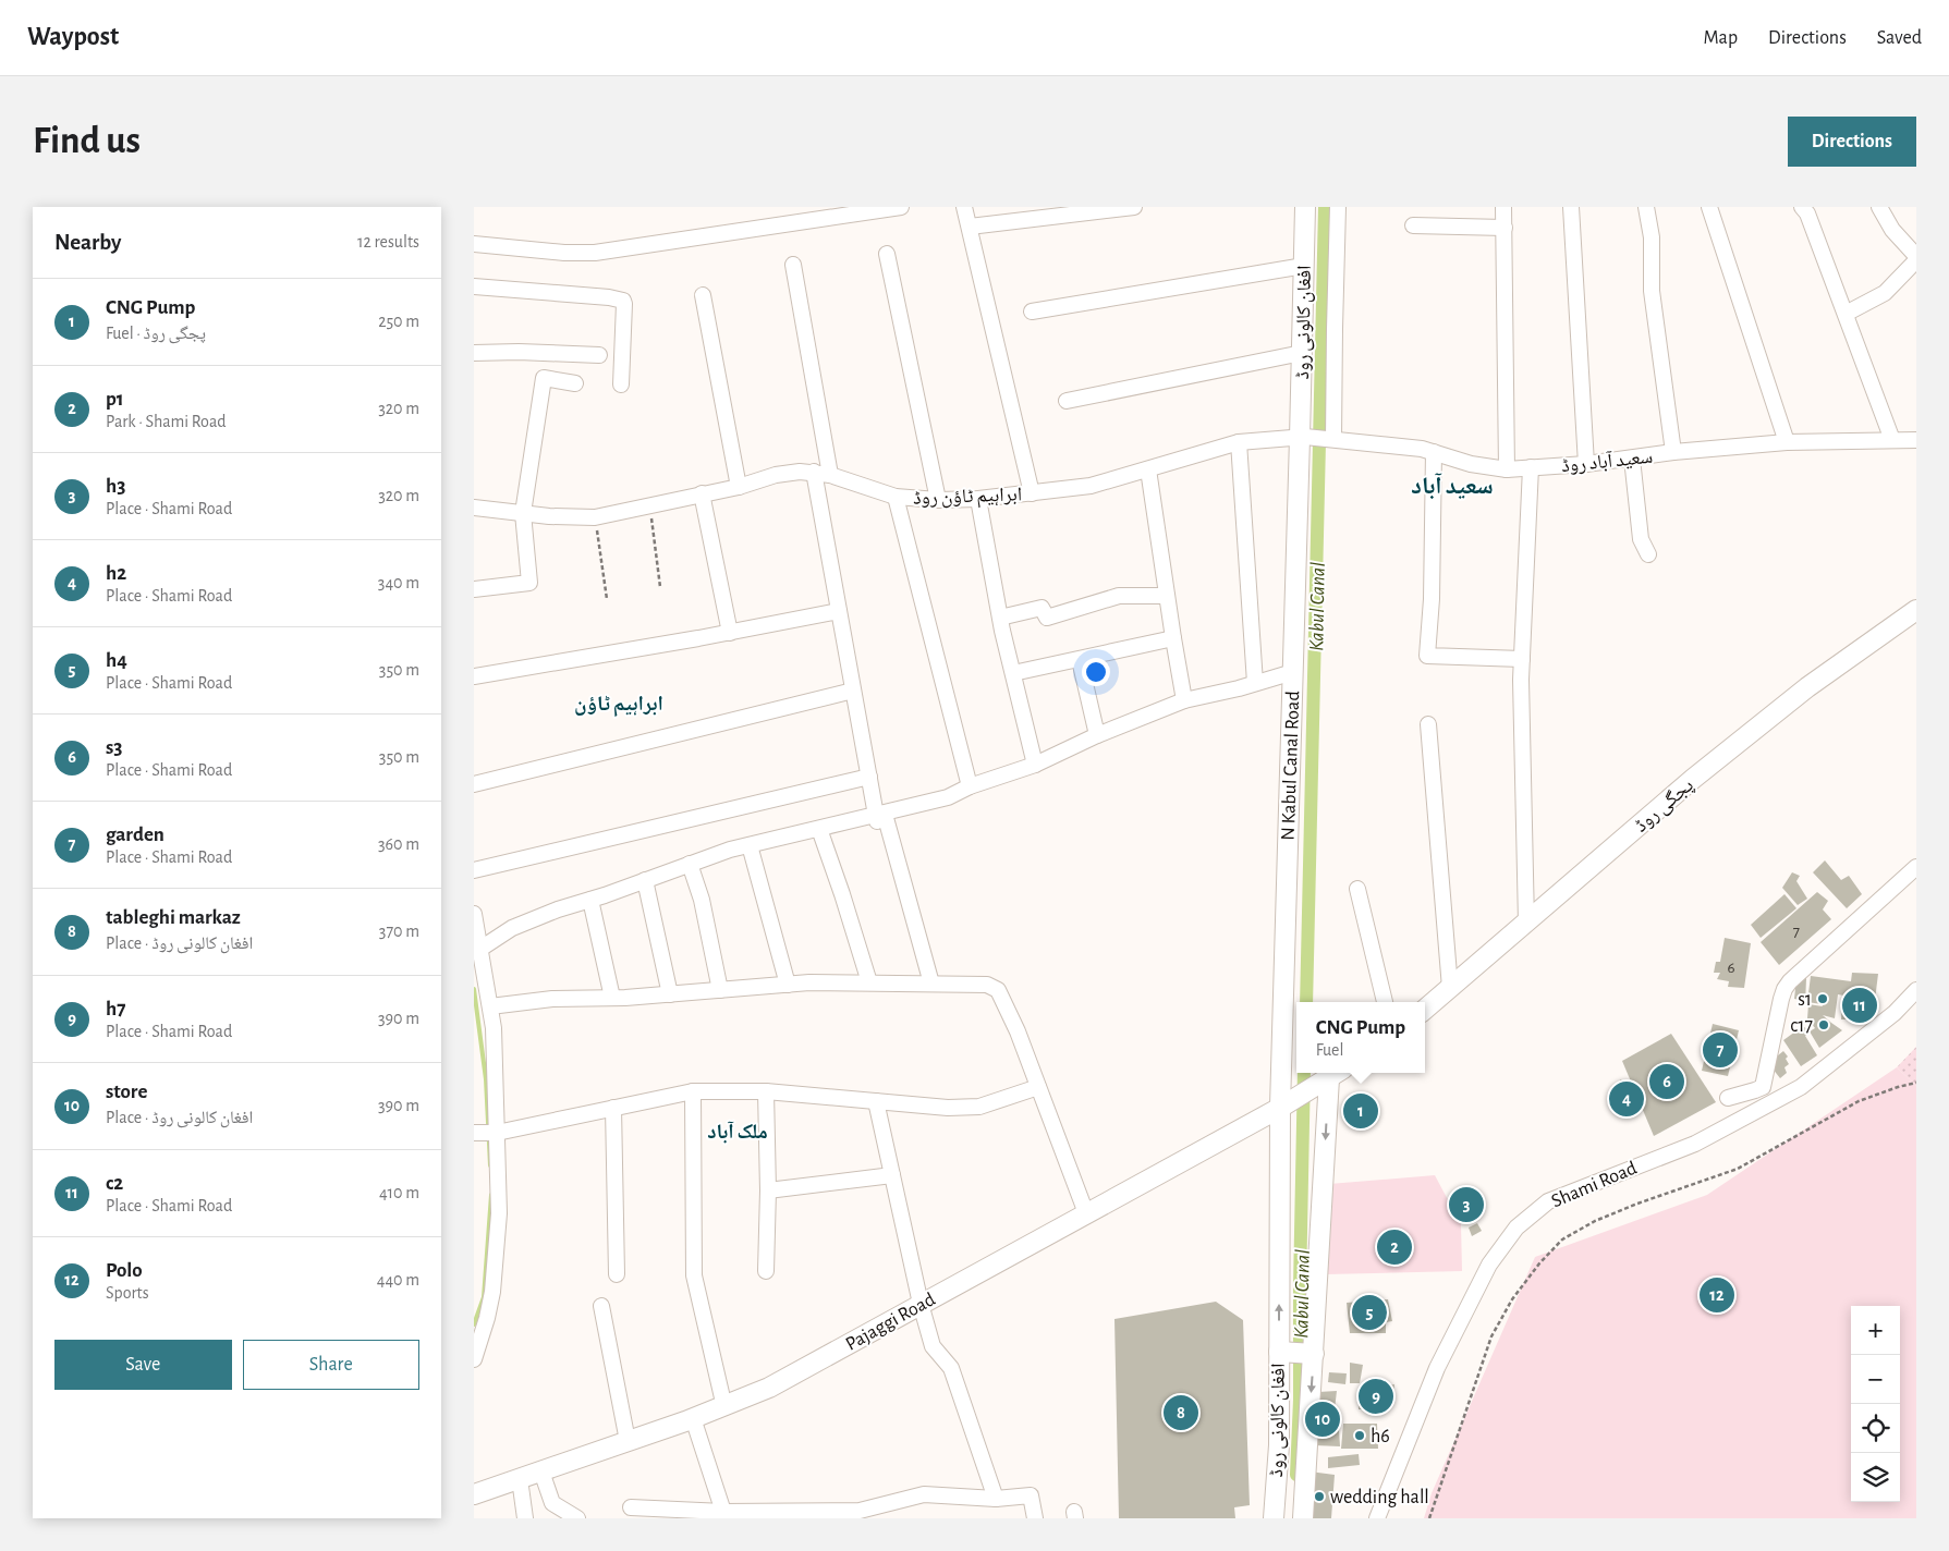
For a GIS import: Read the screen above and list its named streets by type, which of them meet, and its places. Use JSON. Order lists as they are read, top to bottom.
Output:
{
  "streets": {
    "main road": [
      "افغان کالونی روڈ",
      "N Kabul Canal Road",
      "پجگی روڈ",
      "Pajaggi Road"
    ],
    "street": ["سعید آباد روڈ", "ابراہیم ٹاؤن روڈ", "Shami Road"]
  },
  "crossings": [
    ["افغان کالونی روڈ", "سعید آباد روڈ"],
    ["افغان کالونی روڈ", "ابراہیم ٹاؤن روڈ"],
    ["افغان کالونی روڈ", "N Kabul Canal Road"],
    ["افغان کالونی روڈ", "Pajaggi Road"],
    ["سعید آباد روڈ", "ابراہیم ٹاؤن روڈ"],
    ["سعید آباد روڈ", "N Kabul Canal Road"],
    ["ابراہیم ٹاؤن روڈ", "N Kabul Canal Road"],
    ["N Kabul Canal Road", "Pajaggi Road"]
  ],
  "districts": ["سعید آباد", "ابراہیم ٹاؤن", "ملک آباد"],
  "water": ["Kabul Canal"],
  "places": [
    "s1",
    "c17",
    "h6",
    "wedding hall"
  ],
  "house_numbers": ["7", "6"],
  "page": {
    "header": "Waypost",
    "nav": ["Map", "Directions", "Saved"],
    "buttons": [
      "Directions",
      ["Save", "Share"]
    ],
    "title": "Find us",
    "heading": ["Nearby", "12 results"],
    "list": [
      {
        "mark": "1",
        "name": "CNG Pump",
        "note": "Fuel · پجگی روڈ",
        "value": "250 m"
      },
      {
        "mark": "2",
        "name": "p1",
        "note": "Park · Shami Road",
        "value": "320 m"
      },
      {
        "mark": "3",
        "name": "h3",
        "note": "Place · Shami Road",
        "value": "320 m"
      },
      {
        "mark": "4",
        "name": "h2",
        "note": "Place · Shami Road",
        "value": "340 m"
      },
      {
        "mark": "5",
        "name": "h4",
        "note": "Place · Shami Road",
        "value": "350 m"
      },
      {
        "mark": "6",
        "name": "s3",
        "note": "Place · Shami Road",
        "value": "350 m"
      },
      {
        "mark": "7",
        "name": "garden",
        "note": "Place · Shami Road",
        "value": "360 m"
      },
      {
        "mark": "8",
        "name": "tableghi markaz",
        "note": "Place · افغان کالونی روڈ",
        "value": "370 m"
      },
      {
        "mark": "9",
        "name": "h7",
        "note": "Place · Shami Road",
        "value": "390 m"
      },
      {
        "mark": "10",
        "name": "store",
        "note": "Place · افغان کالونی روڈ",
        "value": "390 m"
      },
      {
        "mark": "11",
        "name": "c2",
        "note": "Place · Shami Road",
        "value": "410 m"
      },
      {
        "mark": "12",
        "name": "Polo",
        "note": "Sports",
        "value": "440 m"
      }
    ],
    "pins": [
      "11",
      "7",
      "6",
      "4",
      "1",
      "3",
      "2",
      "12",
      "5",
      "9",
      "8",
      "10"
    ],
    "popup": ["CNG Pump", "Fuel"],
    "map_buttons": ["+", "−"]
  }
}
